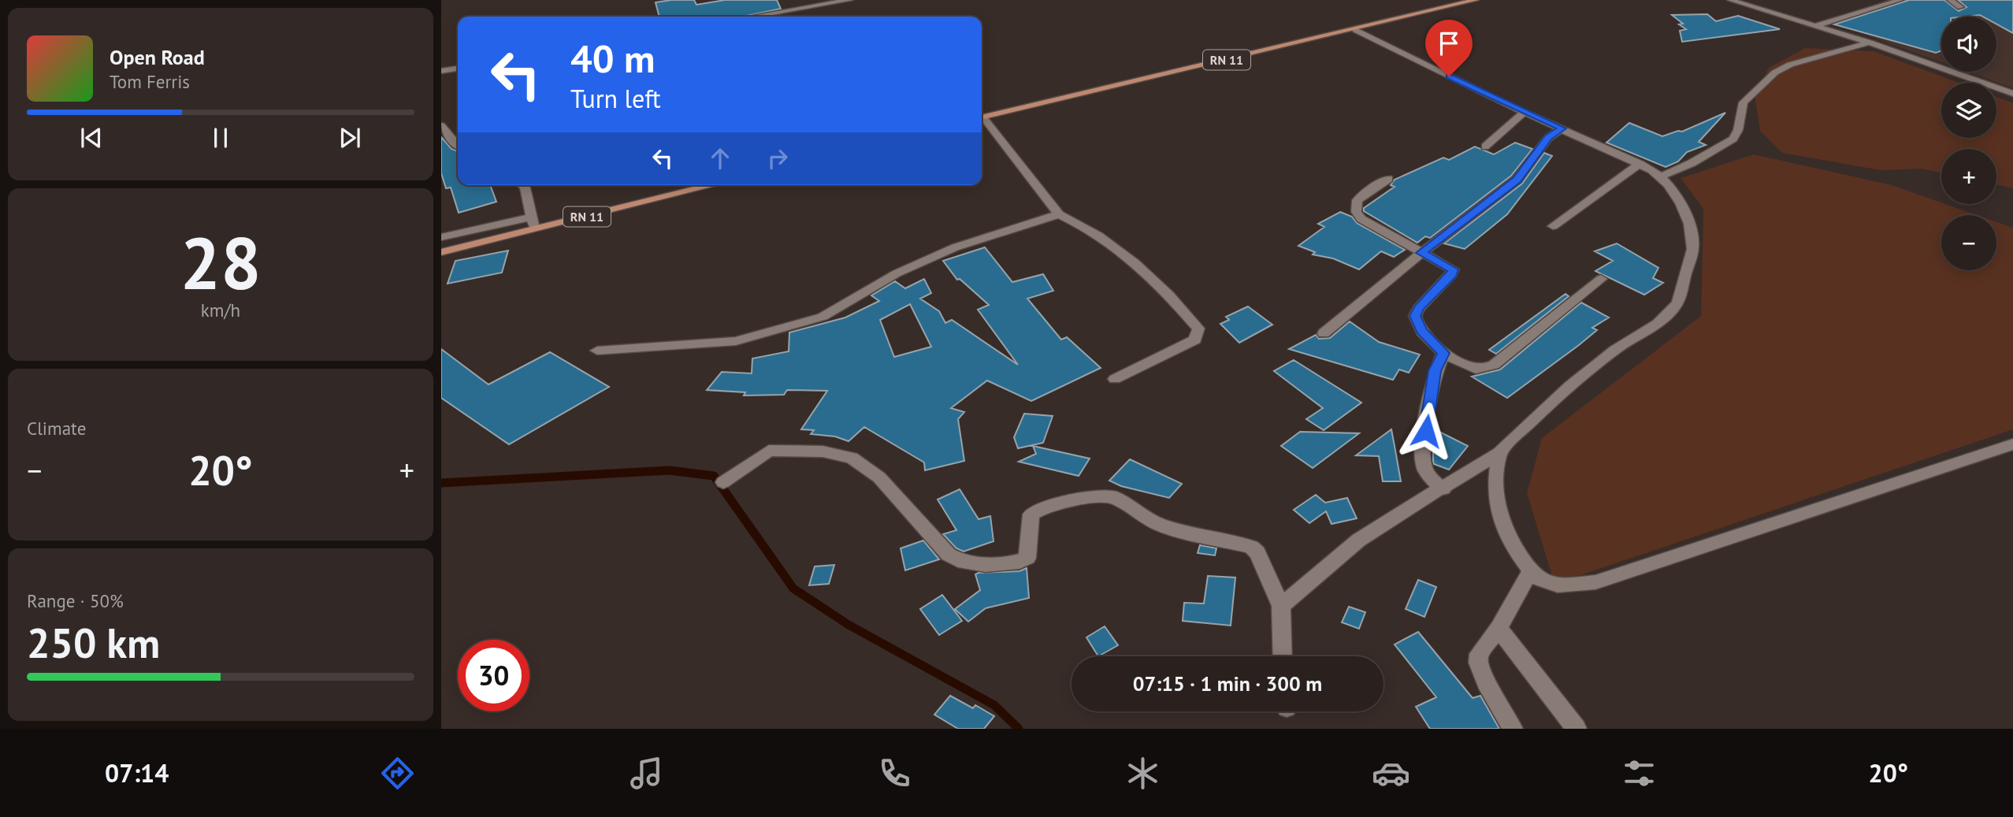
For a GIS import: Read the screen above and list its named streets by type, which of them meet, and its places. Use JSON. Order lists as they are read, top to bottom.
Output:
{
  "streets": {
    "main road": ["RN 11"]
  },
  "page": {
    "map_buttons": ["+", "−"],
    "turn": ["40 m", "Turn left"],
    "song": ["Open Road", "Tom Ferris"],
    "tile": [
      ["28", "km/h"],
      "Climate",
      ["Range · 50%", "250 km"]
    ],
    "heat": ["−", "20°", "+"],
    "limit": "30",
    "trip": "07:15 · 1 min · 300 m",
    "tabs": ["07:14", "20°"]
  }
}
